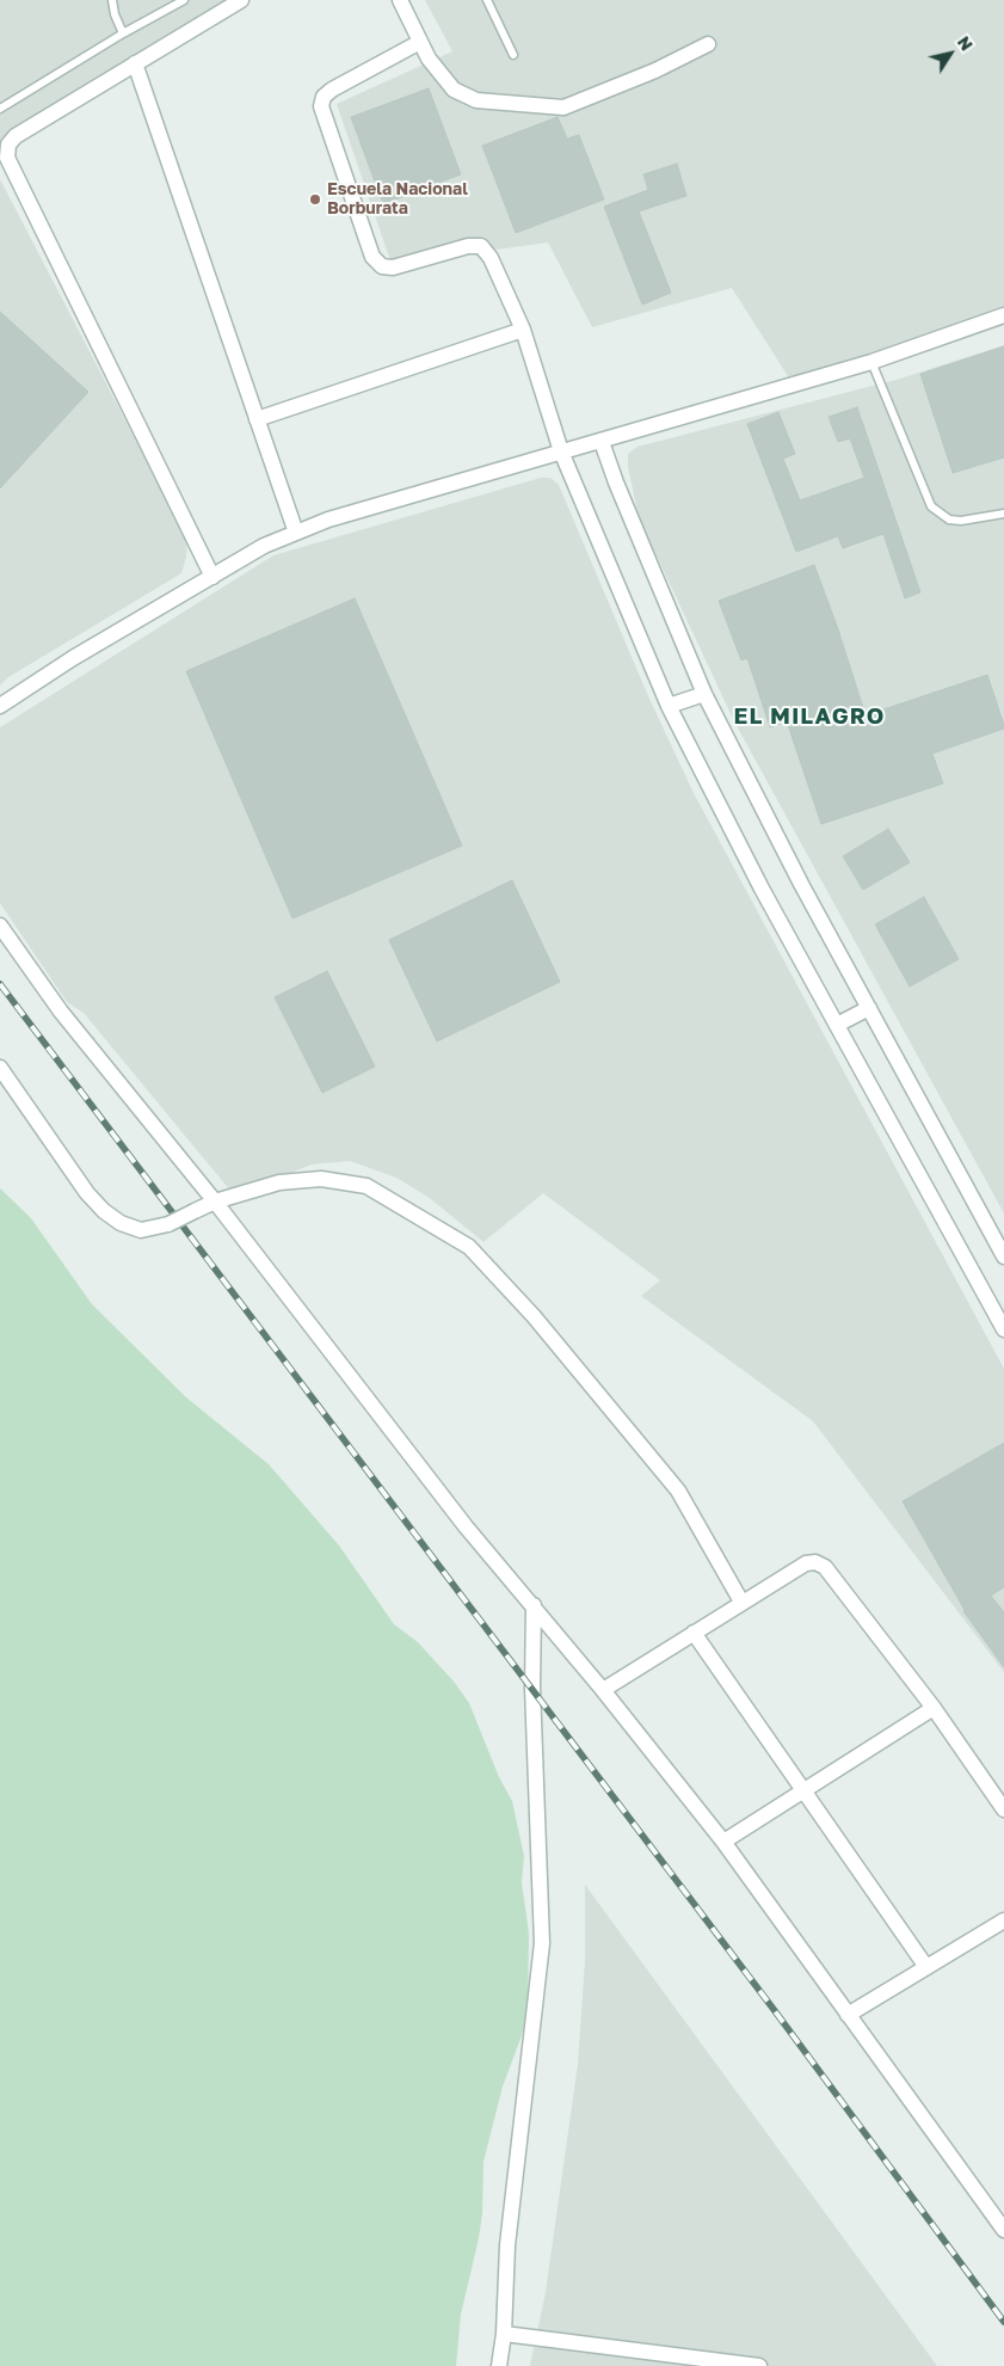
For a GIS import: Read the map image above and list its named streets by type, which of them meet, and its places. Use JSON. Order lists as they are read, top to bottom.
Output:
{
  "districts": ["EL MILAGRO"],
  "places": ["Escuela Nacional Borburata"],
  "north": "top right"
}
